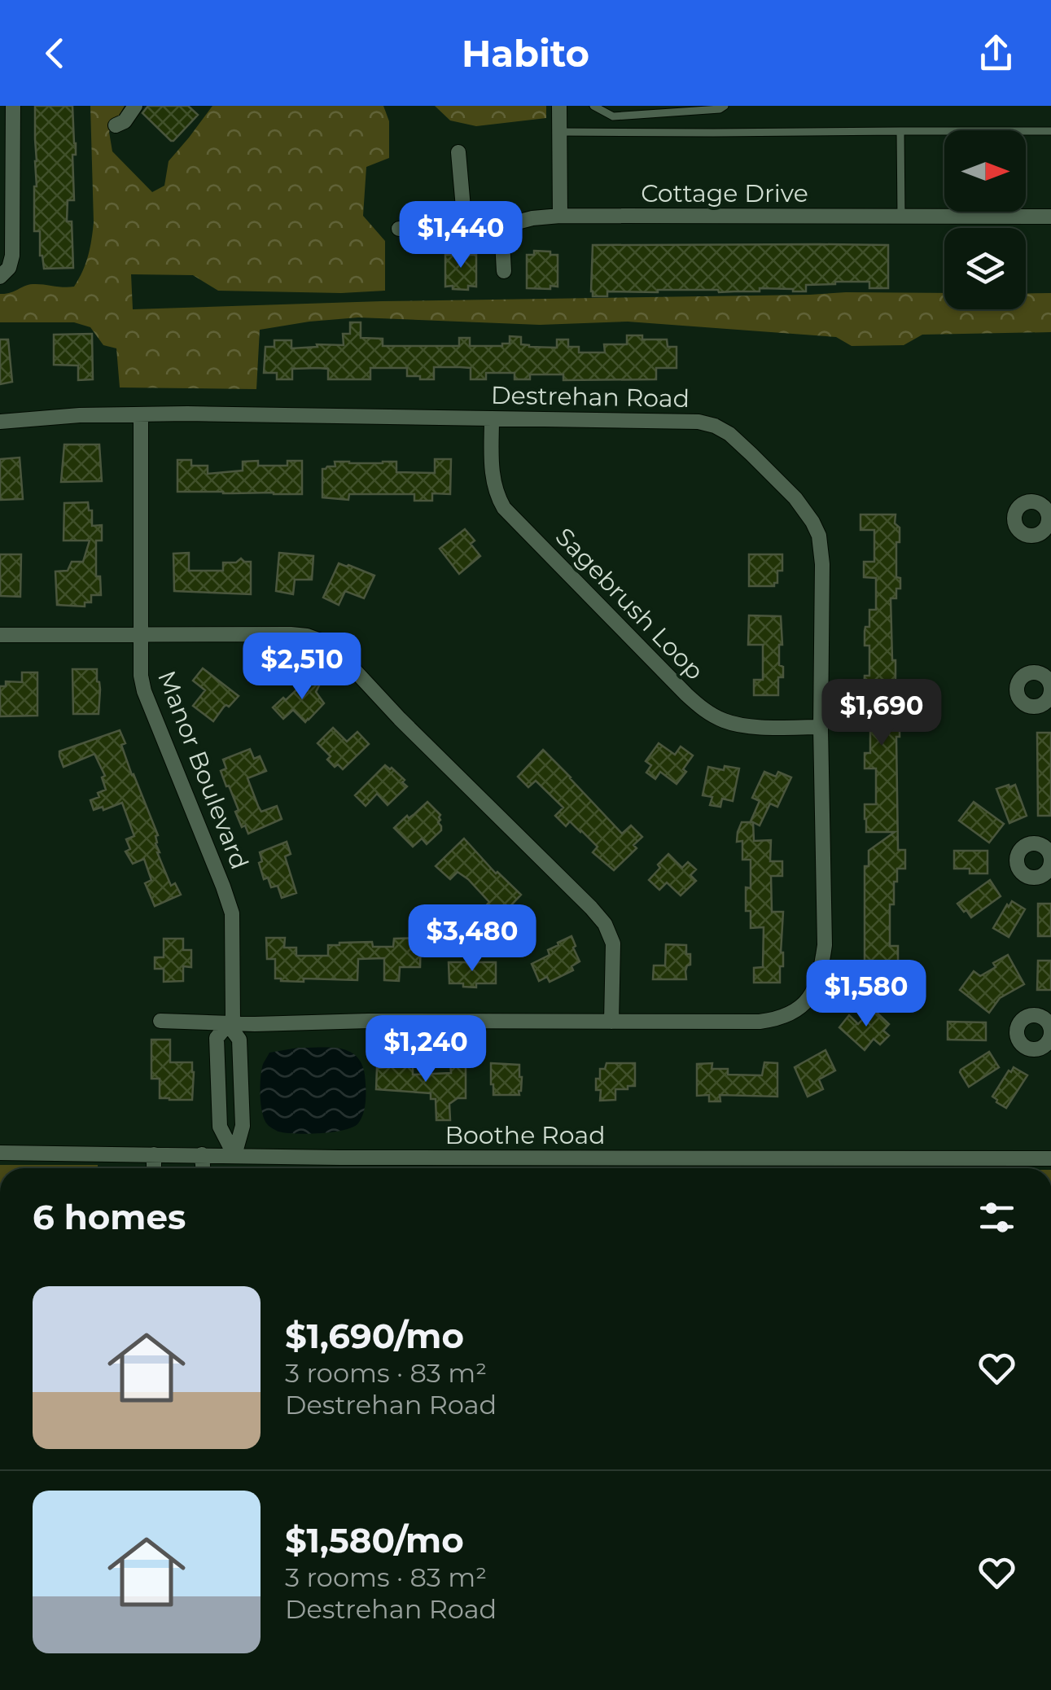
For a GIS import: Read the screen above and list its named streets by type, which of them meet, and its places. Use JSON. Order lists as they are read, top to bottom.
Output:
{
  "streets": {
    "street": [
      "Cottage Drive",
      "Destrehan Road",
      "Sagebrush Loop",
      "Manor Boulevard",
      "Boothe Road"
    ]
  },
  "crossings": [
    ["Destrehan Road", "Sagebrush Loop"],
    ["Destrehan Road", "Manor Boulevard"],
    ["Manor Boulevard", "Boothe Road"]
  ],
  "north": "right",
  "page": {
    "header": "Habito",
    "price": [
      "$1,440",
      "$2,510",
      "$1,690",
      "$3,480",
      "$1,580",
      "$1,240"
    ],
    "heading": "6 homes",
    "list": [
      {
        "name": "$1,690/mo",
        "note": "3 rooms · 83 m² · Destrehan Road"
      },
      {
        "name": "$1,580/mo",
        "note": "3 rooms · 83 m² · Destrehan Road"
      }
    ]
  }
}
